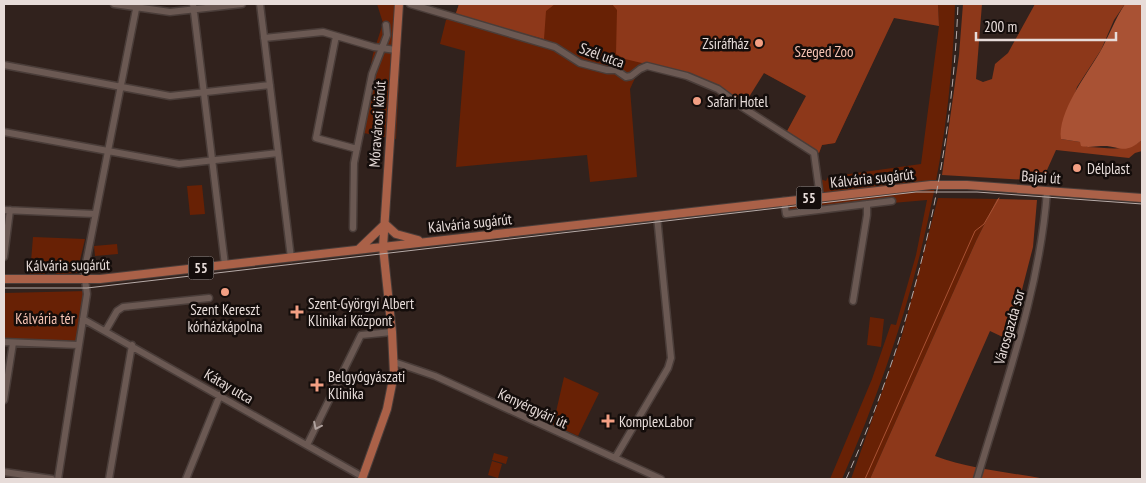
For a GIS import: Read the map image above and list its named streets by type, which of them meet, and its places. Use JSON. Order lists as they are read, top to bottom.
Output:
{
  "streets": {
    "main road": [
      "Móravárosi körút",
      "Bajai út",
      "Kálvária sugárút",
      "55"
    ],
    "street": [
      "Szél utca",
      "Városgazda sor",
      "Kátay utca",
      "Kenyérgyári út"
    ]
  },
  "crossings": [
    ["Szél utca", "Kálvária sugárút"],
    ["Móravárosi körút", "Kálvária sugárút"],
    ["Móravárosi körút", "Kátay utca"],
    ["Móravárosi körút", "Kenyérgyári út"],
    ["Bajai út", "Kálvária sugárút"],
    ["Bajai út", "Városgazda sor"]
  ],
  "parks": ["Szeged Zoo", "Kálvária tér"],
  "places": {
    "other": [
      "Zsiráfház",
      "Safari Hotel",
      "Délplast",
      "Szent Kereszt kórházkápolna"
    ],
    "health": ["Szent-Györgyi Albert Klinikai Központ", "Belgyógyászati Klinika", "KomplexLabor"]
  },
  "scale_bar": "200 m"
}
